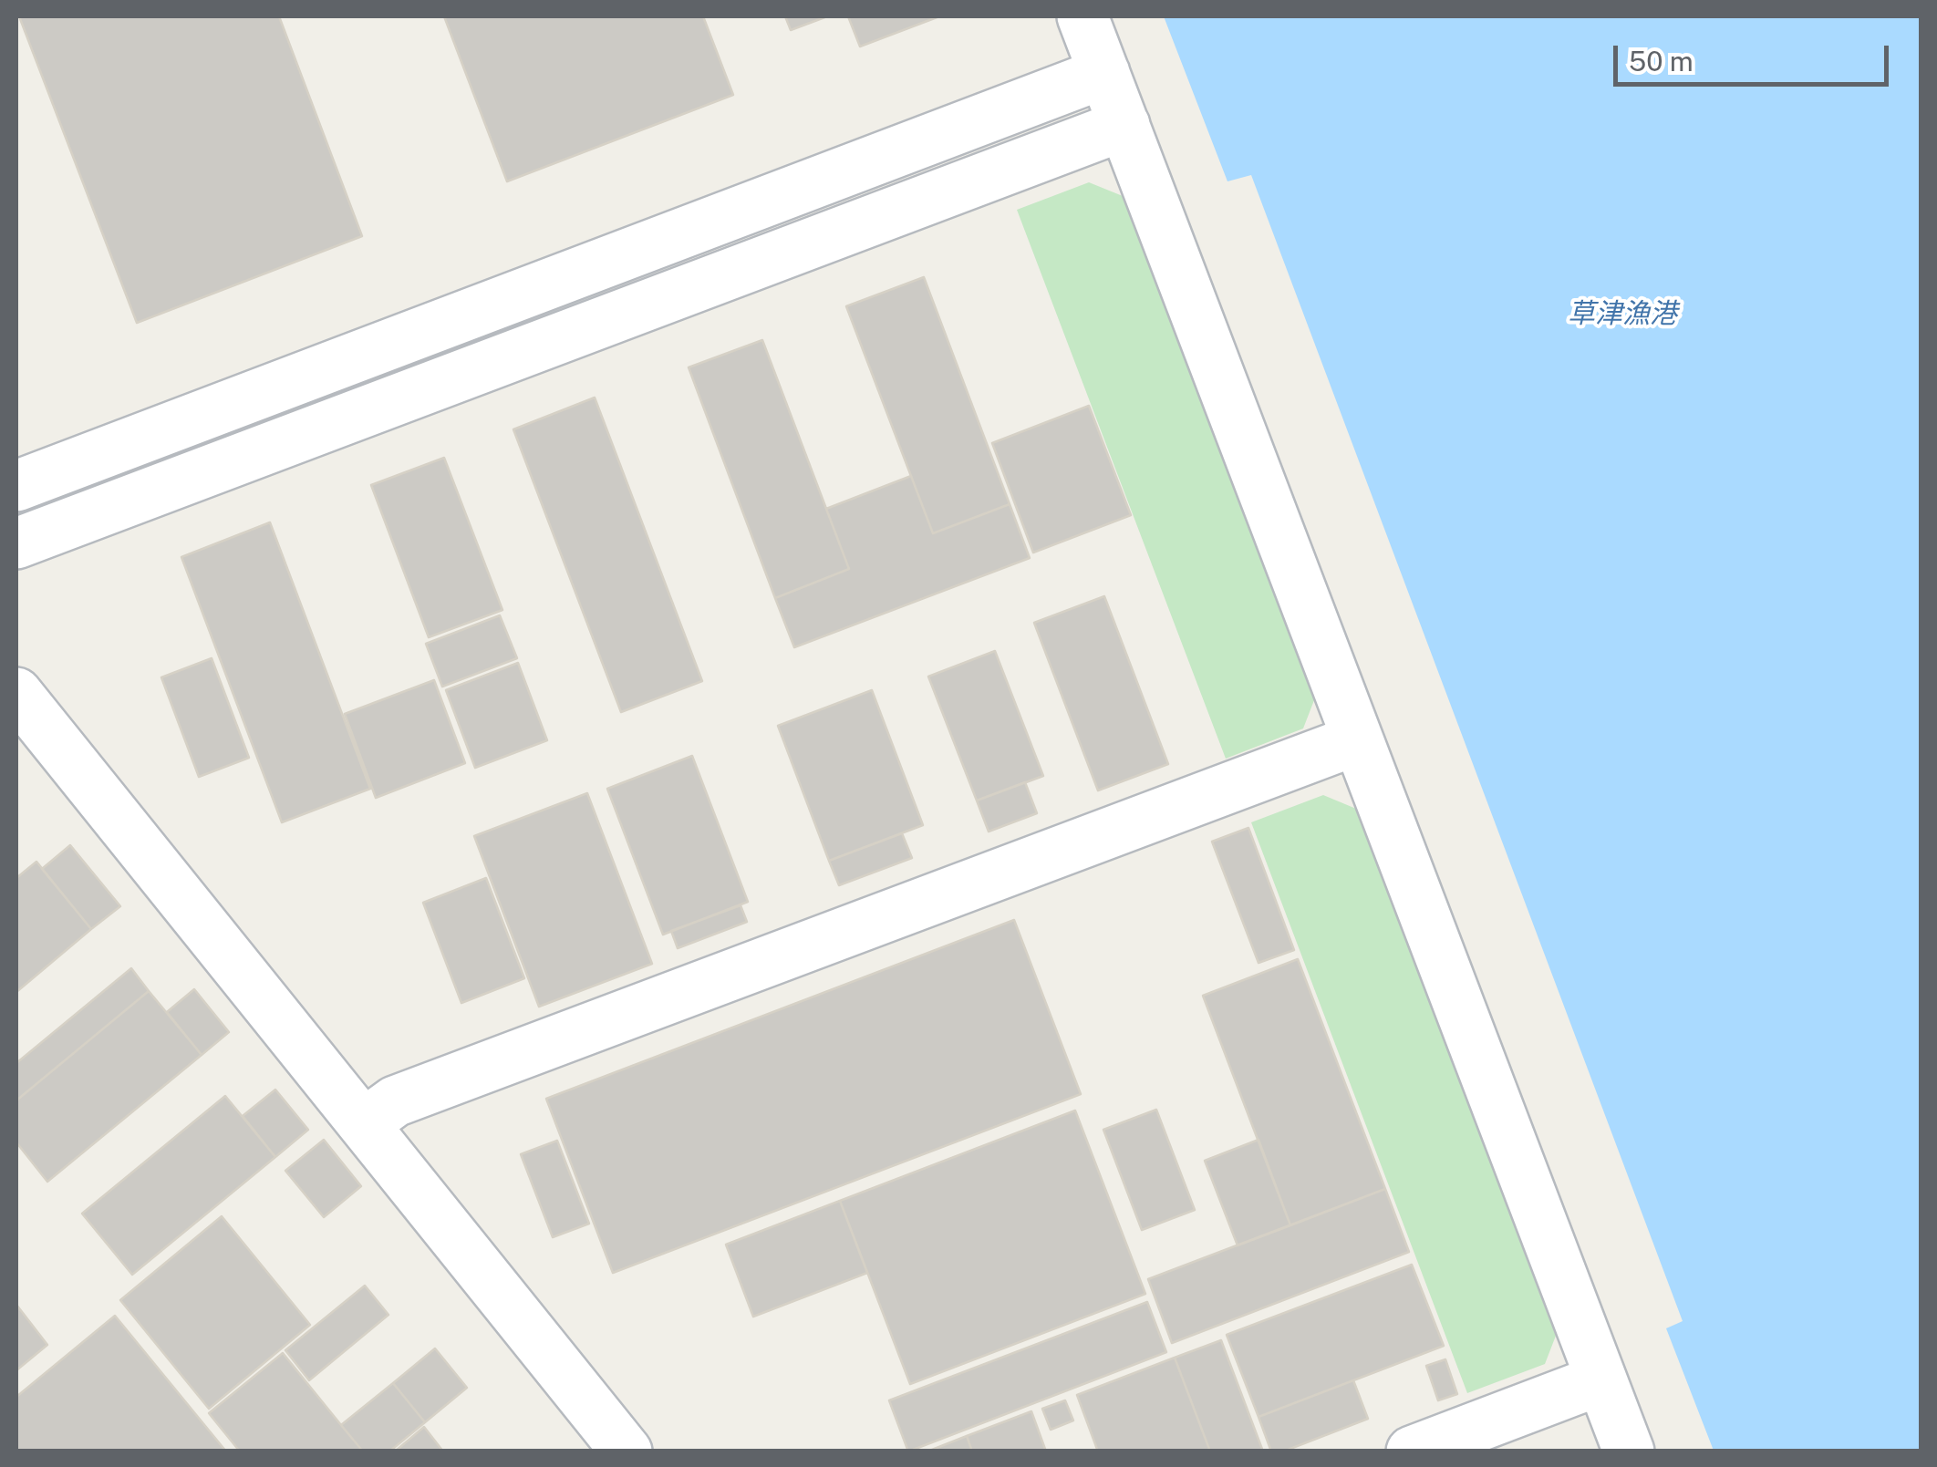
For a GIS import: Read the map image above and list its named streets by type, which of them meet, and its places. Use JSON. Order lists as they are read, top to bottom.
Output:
{
  "water": ["草津漁港"],
  "scale_bar": "50 m"
}
